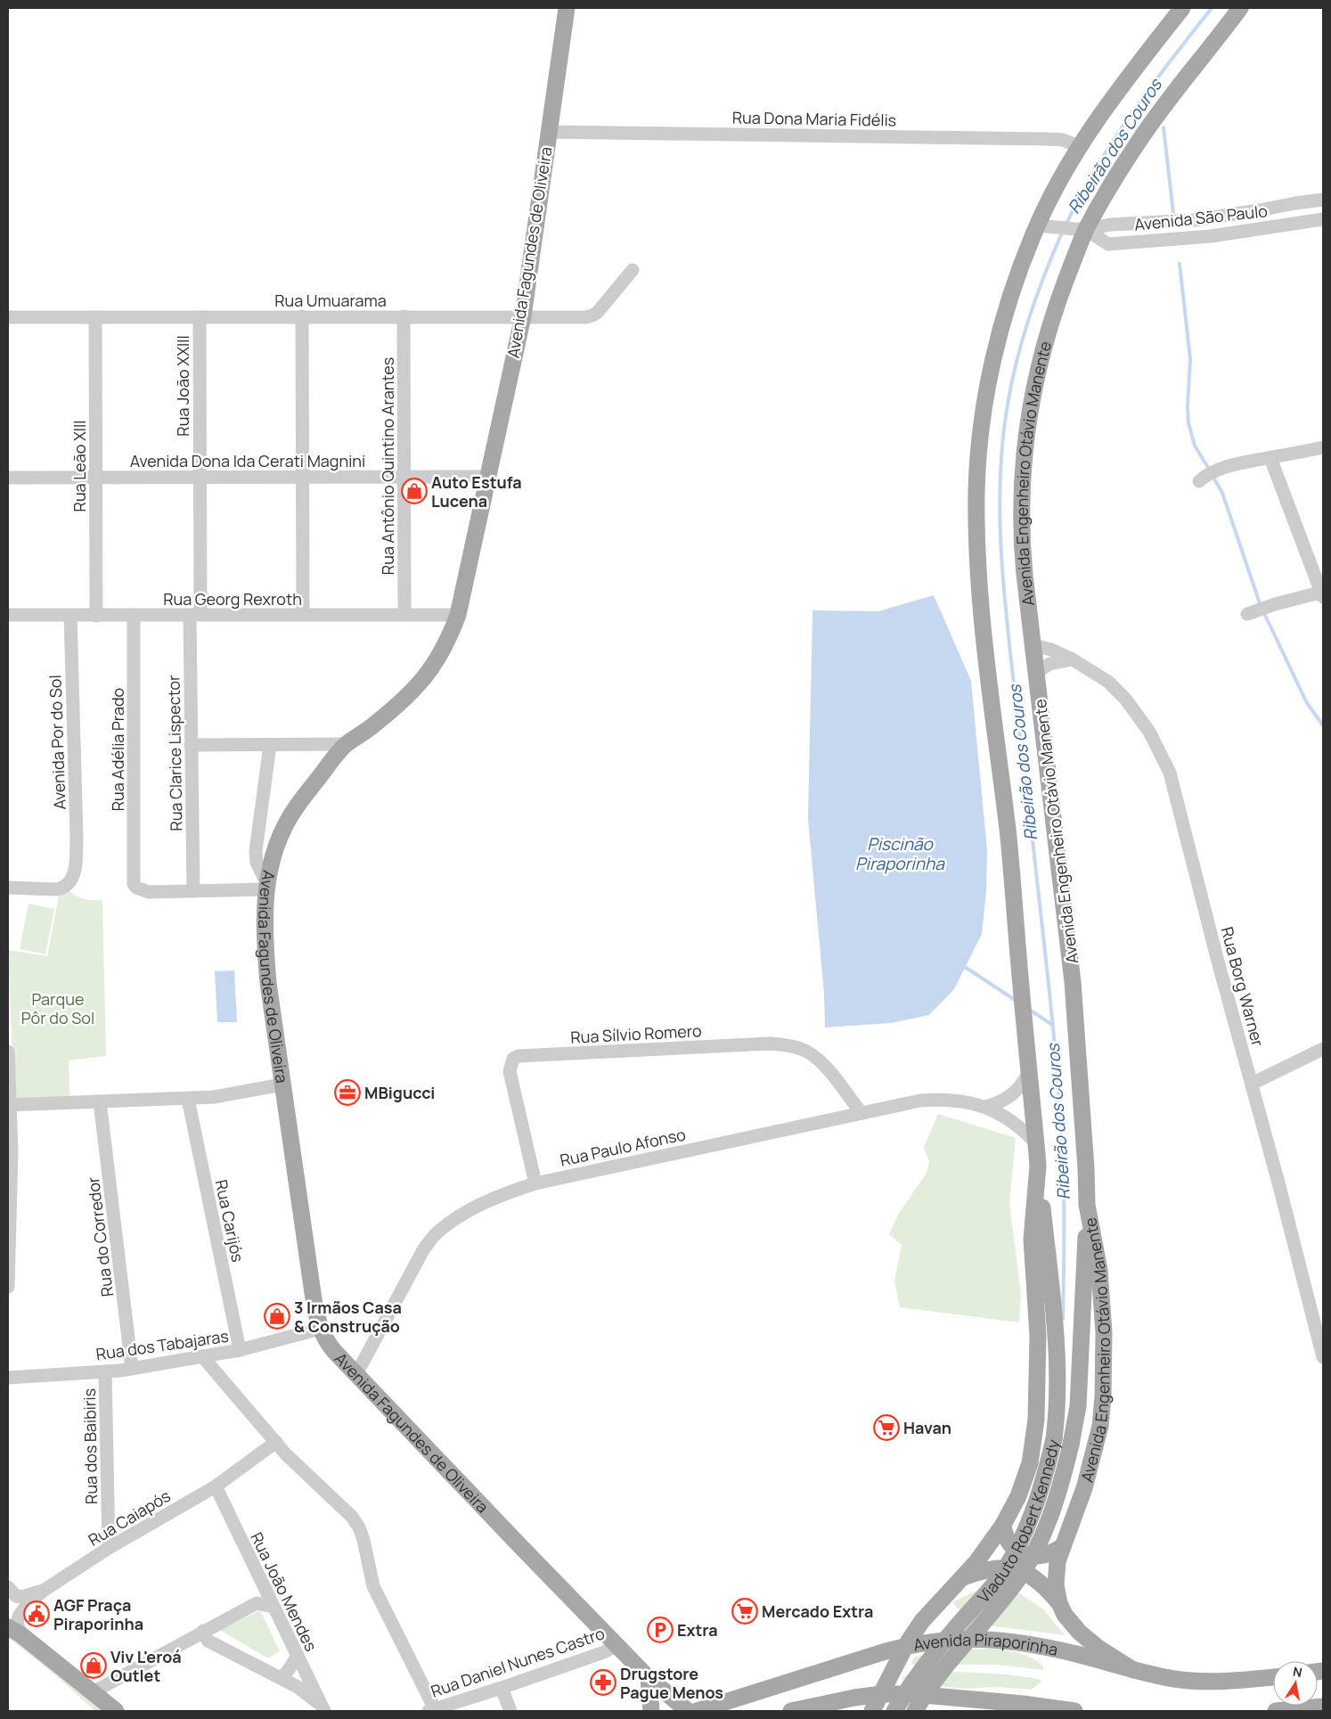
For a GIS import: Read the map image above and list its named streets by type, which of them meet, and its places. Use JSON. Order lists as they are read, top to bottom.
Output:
{
  "streets": {
    "main road": [
      "Avenida Fagundes de Oliveira",
      "Avenida Engenheiro Otávio Manente",
      "Viaduto Robert Kennedy",
      "Avenida Piraporinha"
    ],
    "street": [
      "Rua Dona Maria Fidélis",
      "Avenida São Paulo",
      "Rua Umuarama",
      "Rua João XXIII",
      "Avenida Dona Ida Cerati Magnini",
      "Rua Leão XIII",
      "Rua Antônio Quintino Arantes",
      "Rua Georg Rexroth",
      "Avenida Por do Sol",
      "Rua Adélia Prado",
      "Rua Clarice Lispector",
      "Rua Borg Warner",
      "Rua Sílvio Romero",
      "Rua Paulo Afonso",
      "Rua Carijós",
      "Rua do Corredor",
      "Rua dos Tabajaras",
      "Rua dos Baibiris",
      "Rua Caiapós",
      "Rua João Mendes",
      "Rua Daniel Nunes Castro"
    ]
  },
  "crossings": [
    ["Rua Dona Maria Fidélis", "Avenida Fagundes de Oliveira"],
    ["Avenida São Paulo", "Avenida Engenheiro Otávio Manente"],
    ["Avenida Fagundes de Oliveira", "Rua Umuarama"],
    ["Avenida Fagundes de Oliveira", "Avenida Dona Ida Cerati Magnini"],
    ["Avenida Fagundes de Oliveira", "Rua Georg Rexroth"],
    ["Avenida Fagundes de Oliveira", "Rua Paulo Afonso"],
    ["Avenida Fagundes de Oliveira", "Rua dos Tabajaras"],
    ["Avenida Fagundes de Oliveira", "Rua Daniel Nunes Castro"],
    ["Rua Umuarama", "Rua João XXIII"],
    ["Rua Umuarama", "Rua Leão XIII"],
    ["Rua Umuarama", "Rua Antônio Quintino Arantes"],
    ["Rua João XXIII", "Avenida Dona Ida Cerati Magnini"],
    ["Rua João XXIII", "Rua Georg Rexroth"],
    ["Rua João XXIII", "Rua Clarice Lispector"],
    ["Avenida Dona Ida Cerati Magnini", "Rua Leão XIII"],
    ["Avenida Dona Ida Cerati Magnini", "Rua Antônio Quintino Arantes"],
    ["Rua Leão XIII", "Rua Georg Rexroth"],
    ["Rua Antônio Quintino Arantes", "Rua Georg Rexroth"],
    ["Avenida Engenheiro Otávio Manente", "Rua Borg Warner"],
    ["Avenida Engenheiro Otávio Manente", "Viaduto Robert Kennedy"],
    ["Avenida Engenheiro Otávio Manente", "Avenida Piraporinha"],
    ["Rua Georg Rexroth", "Avenida Por do Sol"],
    ["Rua Georg Rexroth", "Rua Adélia Prado"],
    ["Rua Georg Rexroth", "Rua Clarice Lispector"],
    ["Rua Adélia Prado", "Rua Clarice Lispector"],
    ["Rua Sílvio Romero", "Rua Paulo Afonso"],
    ["Rua Carijós", "Rua dos Tabajaras"],
    ["Rua do Corredor", "Rua dos Tabajaras"],
    ["Rua dos Tabajaras", "Rua dos Baibiris"],
    ["Rua dos Baibiris", "Rua Caiapós"],
    ["Rua Caiapós", "Rua João Mendes"]
  ],
  "water": ["Ribeirão dos Couros", "Piscinão Piraporinha"],
  "parks": ["Parque Pôr do Sol"],
  "places": {
    "shop": ["Auto Estufa Lucena", "3 Irmãos Casa & Construção", "Viv L'eroá Outlet"],
    "office": ["MBigucci"],
    "supermarket": ["Havan", "Mercado Extra"],
    "public building": ["AGF Praça Piraporinha"],
    "parking": ["Extra"],
    "pharmacy": ["Drugstore Pague Menos"]
  },
  "north": "top"
}
